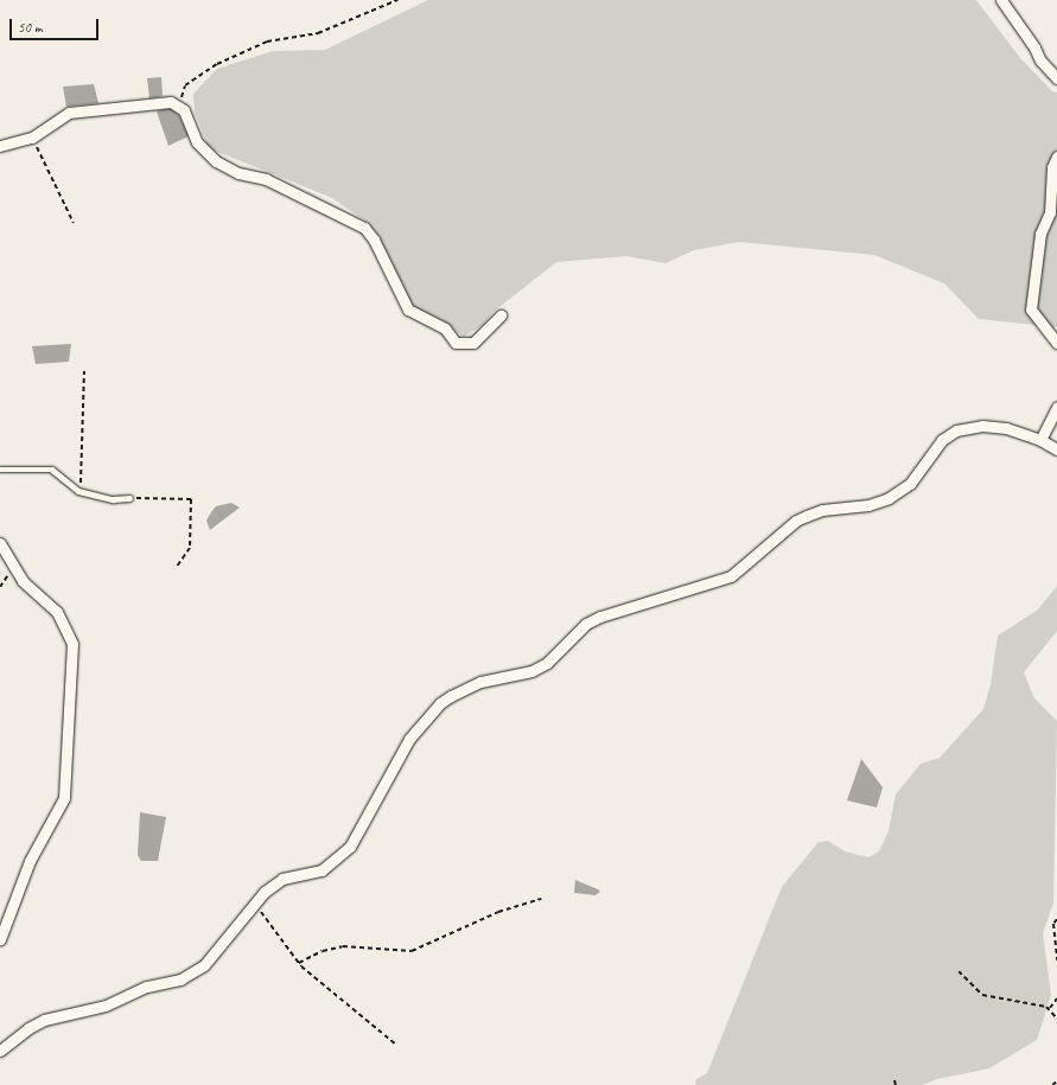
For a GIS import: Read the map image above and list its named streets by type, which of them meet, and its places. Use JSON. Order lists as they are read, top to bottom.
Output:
{
  "scale_bar": "50 m"
}
